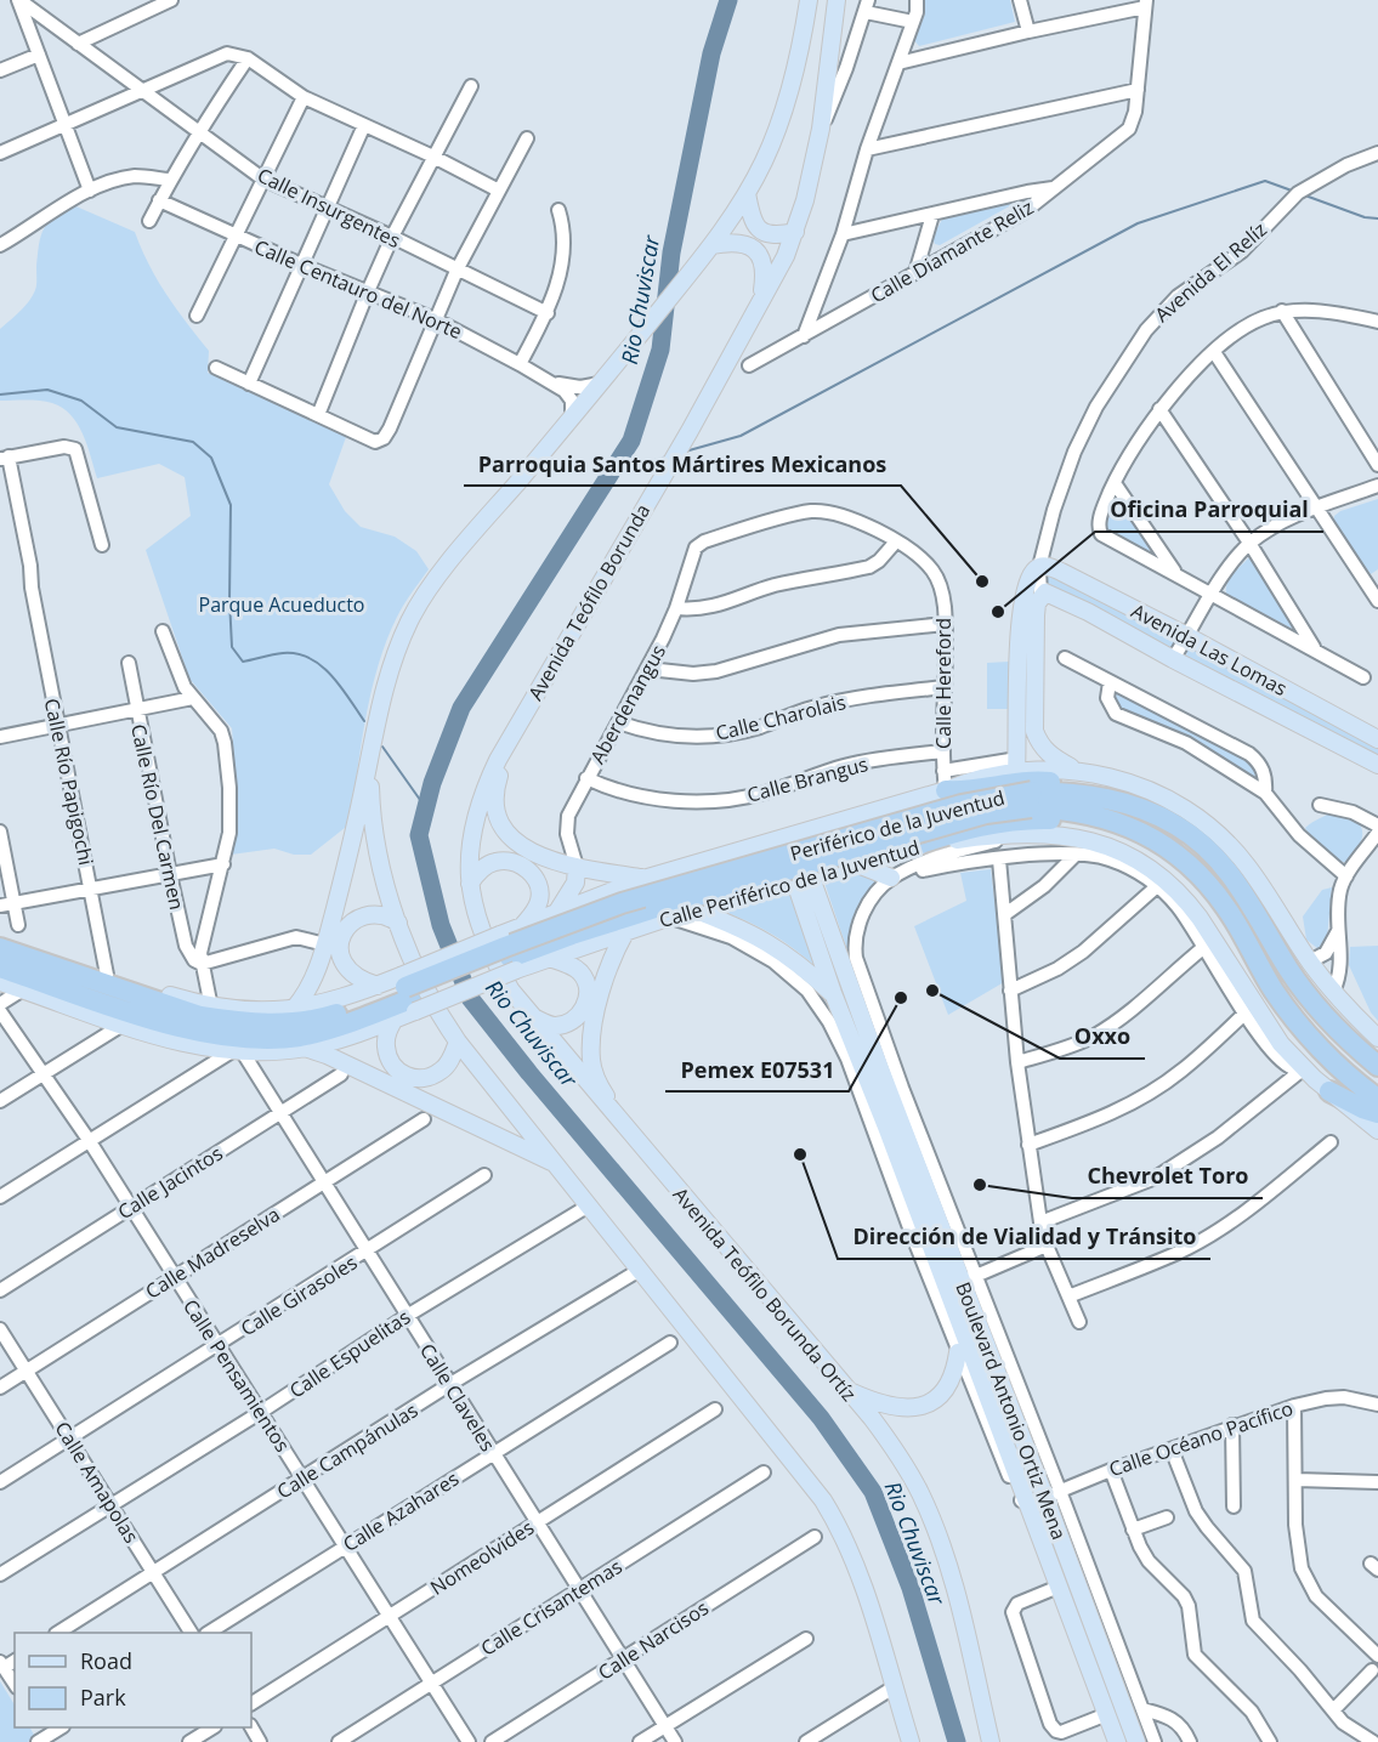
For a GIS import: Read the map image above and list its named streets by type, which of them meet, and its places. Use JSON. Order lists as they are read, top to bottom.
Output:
{
  "streets": {
    "highway": ["Periférico de la Juventud", "Calle Periférico de la Juventud"],
    "main road": [
      "Avenida El Relíz",
      "Avenida Teófilo Borunda",
      "Avenida Las Lomas",
      "Avenida Teófilo Borunda Ortíz",
      "Boulevard Antonio Ortiz Mena"
    ],
    "street": [
      "Calle Insurgentes",
      "Calle Diamante Reliz",
      "Calle Centauro del Norte",
      "Calle Hereford",
      "Aberdenangus",
      "Calle Charolais",
      "Calle Brangus",
      "Calle Río Papigochi",
      "Calle Río Del Carmen",
      "Calle Jacintos",
      "Calle Madreselva",
      "Calle Girasoles",
      "Calle Espuelitas",
      "Calle Pensamientos",
      "Calle Claveles",
      "Calle Océano Pacífico",
      "Calle Campánulas",
      "Calle Amapolas",
      "Calle Azahares",
      "Nomeolvides",
      "Calle Crisantemas",
      "Calle Narcisos"
    ]
  },
  "crossings": [
    ["Avenida El Relíz", "Avenida Las Lomas"],
    ["Avenida Teófilo Borunda", "Avenida Teófilo Borunda Ortíz"],
    ["Calle Hereford", "Aberdenangus"],
    ["Calle Hereford", "Calle Charolais"],
    ["Calle Hereford", "Calle Brangus"],
    ["Aberdenangus", "Calle Charolais"],
    ["Aberdenangus", "Calle Brangus"],
    ["Periférico de la Juventud", "Calle Periférico de la Juventud"],
    ["Calle Periférico de la Juventud", "Boulevard Antonio Ortiz Mena"],
    ["Calle Jacintos", "Calle Pensamientos"],
    ["Calle Jacintos", "Calle Claveles"],
    ["Calle Madreselva", "Calle Pensamientos"],
    ["Calle Madreselva", "Calle Claveles"],
    ["Calle Madreselva", "Calle Amapolas"],
    ["Calle Girasoles", "Calle Pensamientos"],
    ["Calle Girasoles", "Calle Claveles"],
    ["Calle Girasoles", "Calle Amapolas"],
    ["Calle Espuelitas", "Calle Pensamientos"],
    ["Calle Espuelitas", "Calle Claveles"],
    ["Calle Espuelitas", "Calle Amapolas"],
    ["Calle Pensamientos", "Calle Campánulas"],
    ["Calle Pensamientos", "Calle Azahares"],
    ["Calle Pensamientos", "Nomeolvides"],
    ["Calle Pensamientos", "Calle Crisantemas"],
    ["Calle Claveles", "Calle Campánulas"],
    ["Calle Claveles", "Calle Azahares"],
    ["Calle Claveles", "Nomeolvides"],
    ["Calle Claveles", "Calle Crisantemas"],
    ["Calle Claveles", "Calle Narcisos"],
    ["Boulevard Antonio Ortiz Mena", "Calle Océano Pacífico"],
    ["Calle Campánulas", "Calle Amapolas"]
  ],
  "water": ["Rio Chuviscar"],
  "parks": ["Parque Acueducto"],
  "places": [
    "Parroquia Santos Mártires Mexicanos",
    "Oficina Parroquial",
    "Oxxo",
    "Pemex E07531",
    "Dirección de Vialidad y Tránsito",
    "Chevrolet Toro"
  ],
  "legend": ["Road", "Park"]
}
